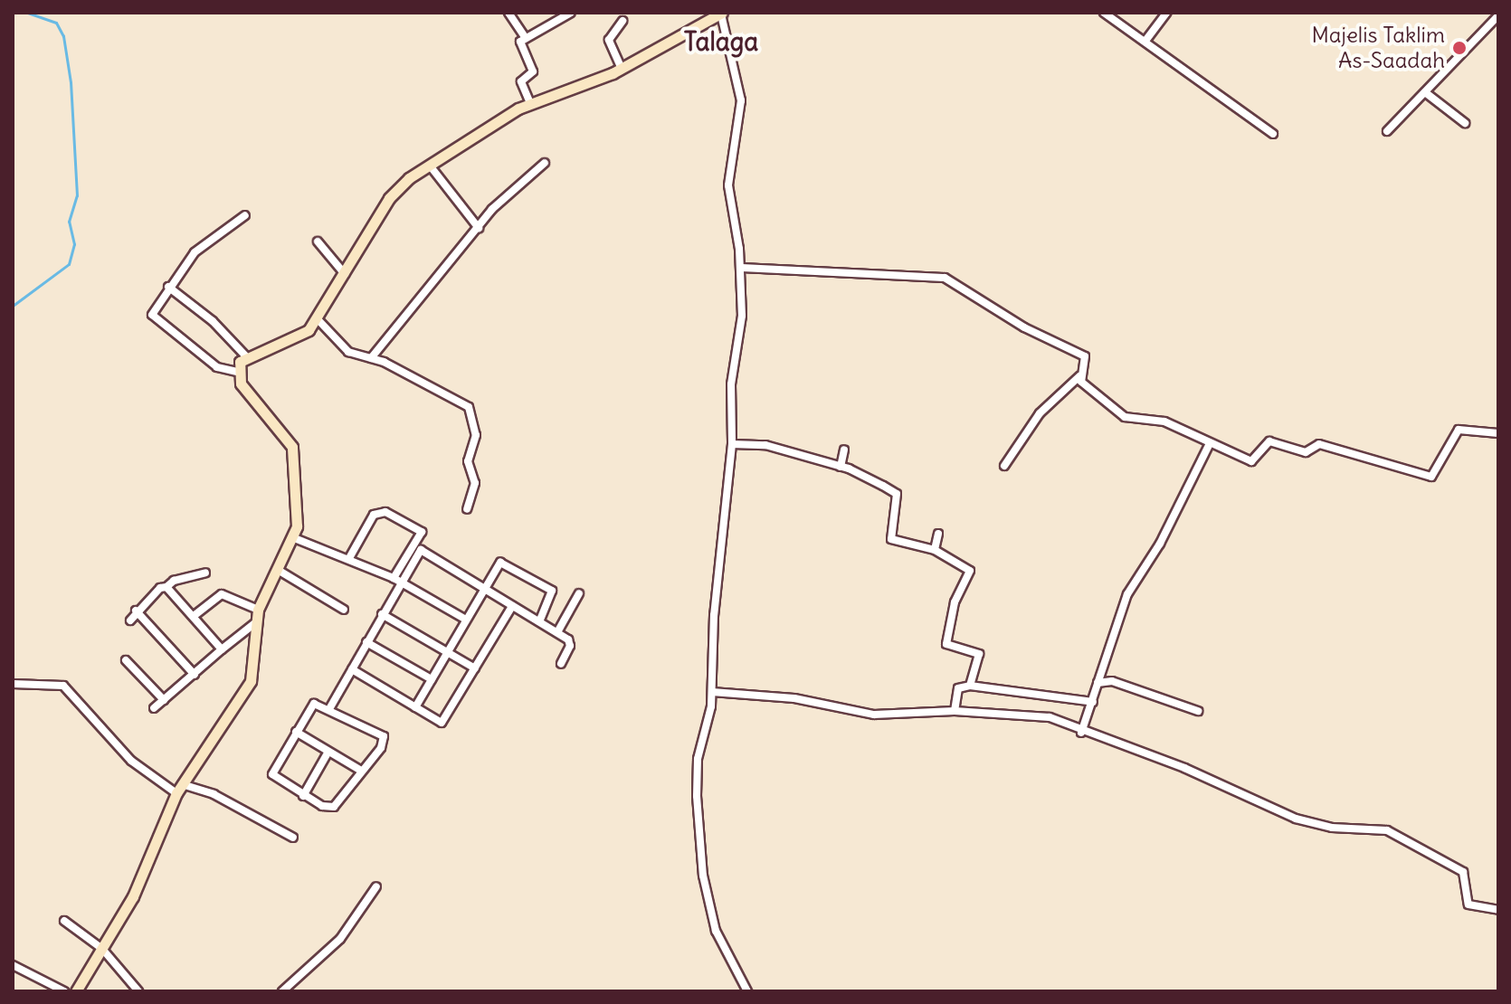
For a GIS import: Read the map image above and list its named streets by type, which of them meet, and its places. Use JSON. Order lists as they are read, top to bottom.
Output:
{
  "districts": ["Talaga"],
  "places": ["Majelis Taklim As-Saadah"]
}
